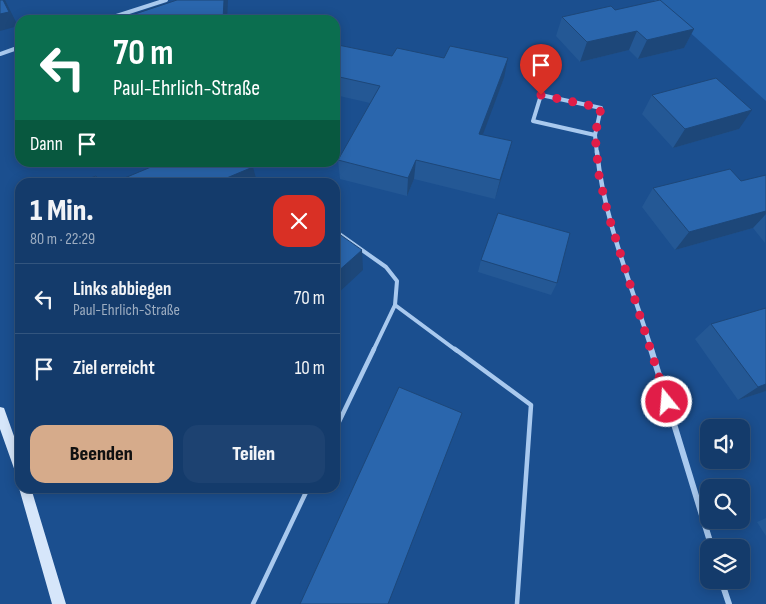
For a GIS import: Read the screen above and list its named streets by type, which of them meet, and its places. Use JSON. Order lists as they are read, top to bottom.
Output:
{
  "page": {
    "turn": ["70 m", "Paul-Ehrlich-Straße"],
    "then": "Dann",
    "heading": ["1 Min.", "80 m · 22:29"],
    "list": [
      {
        "name": "Links abbiegen",
        "note": "Paul-Ehrlich-Straße",
        "value": "70 m"
      },
      {
        "name": "Ziel erreicht",
        "value": "10 m"
      }
    ],
    "buttons": ["Beenden", "Teilen"]
  }
}
